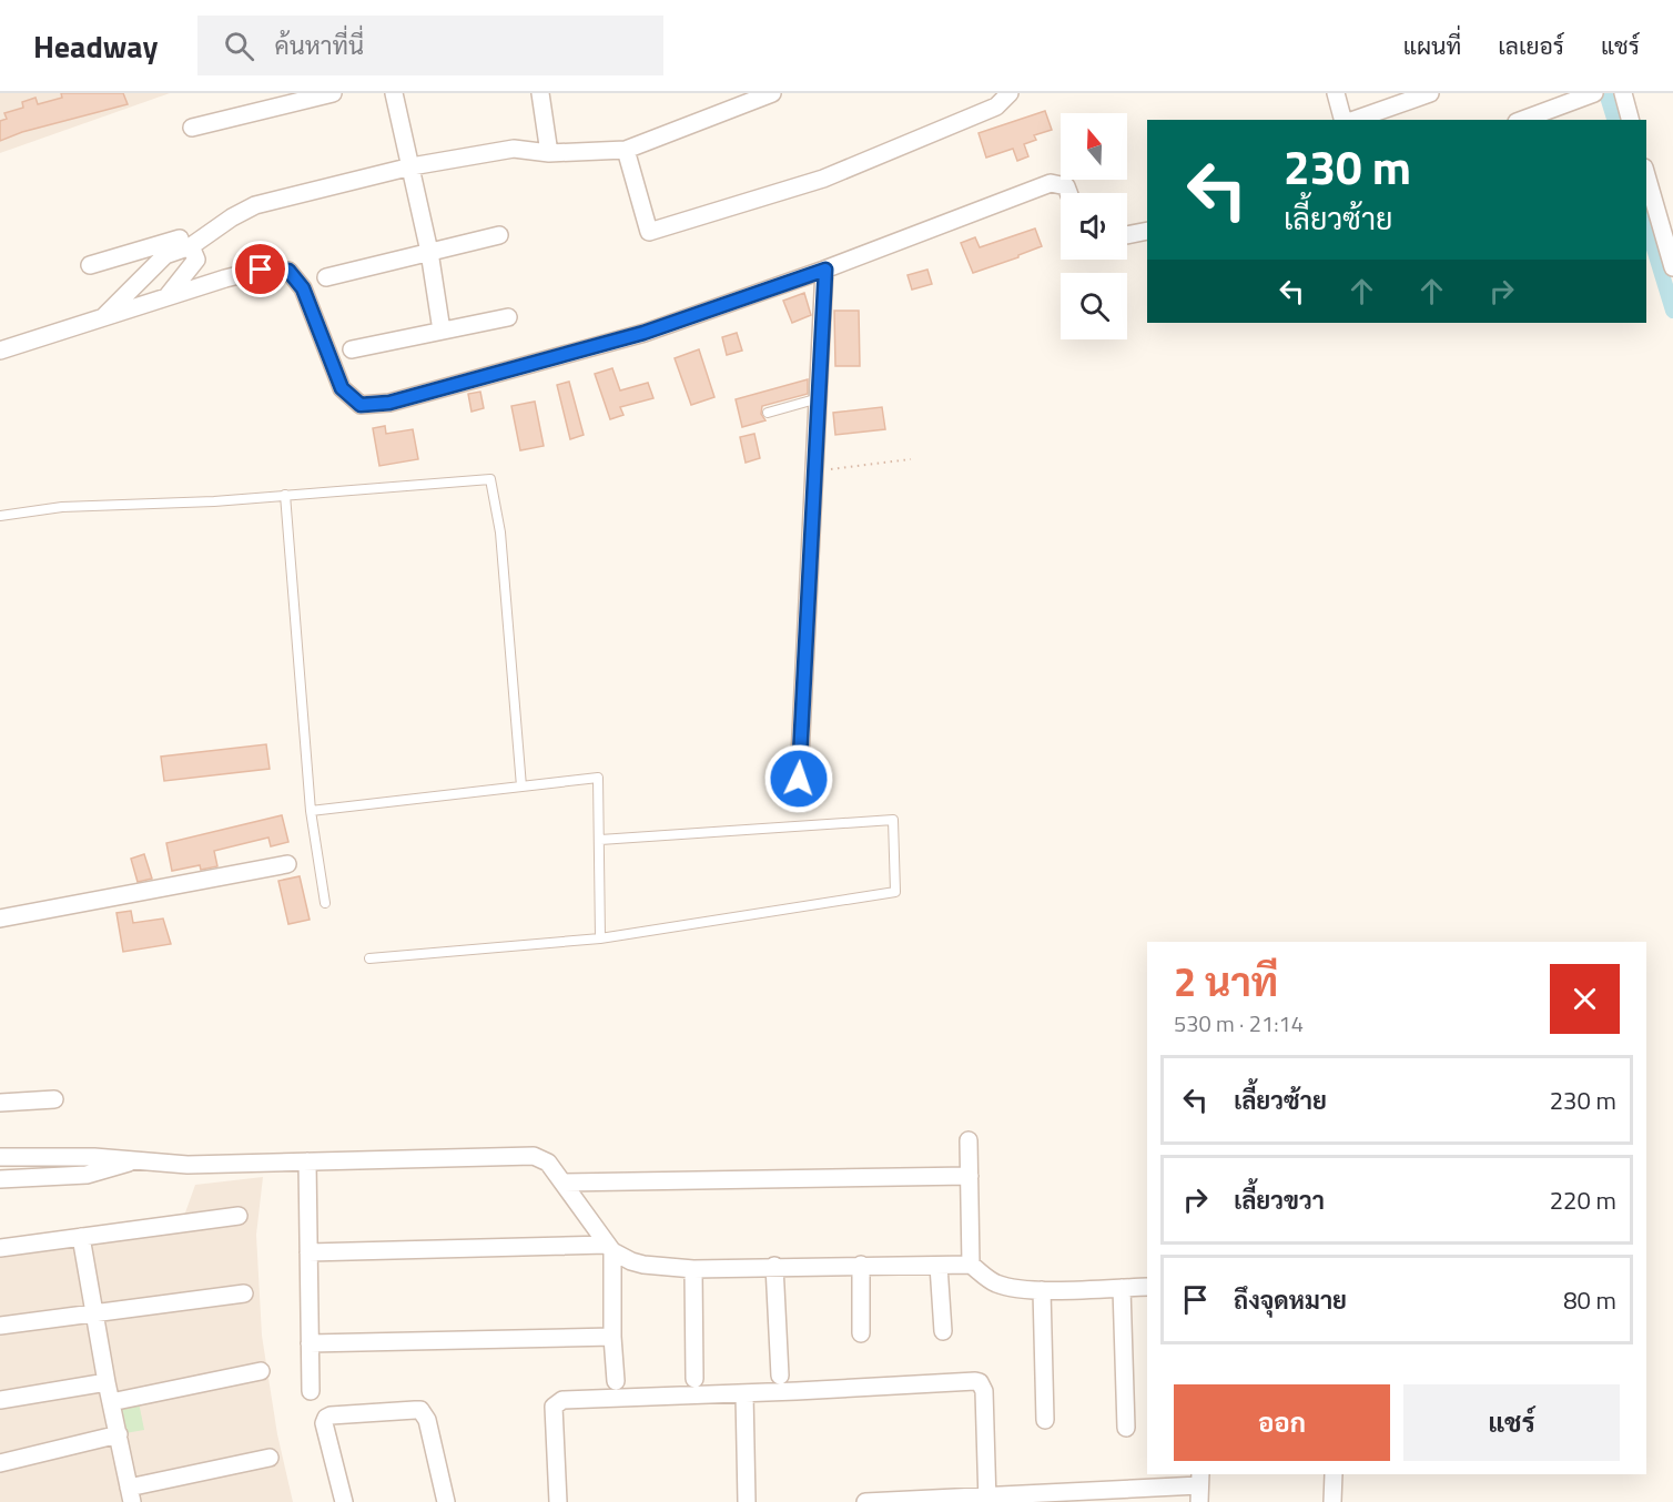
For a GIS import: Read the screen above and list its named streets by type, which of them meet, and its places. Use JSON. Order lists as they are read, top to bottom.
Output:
{
  "north": "top",
  "page": {
    "header": "Headway",
    "search": "ค้นหาที่นี่",
    "nav": ["แผนที่", "เลเยอร์", "แชร์"],
    "turn": ["230 m", "เลี้ยวซ้าย"],
    "heading": ["2 นาที", "530 m · 21:14"],
    "list": [
      {
        "name": "เลี้ยวซ้าย",
        "value": "230 m"
      },
      {
        "name": "เลี้ยวขวา",
        "value": "220 m"
      },
      {
        "name": "ถึงจุดหมาย",
        "value": "80 m"
      }
    ],
    "buttons": ["ออก", "แชร์"]
  }
}
